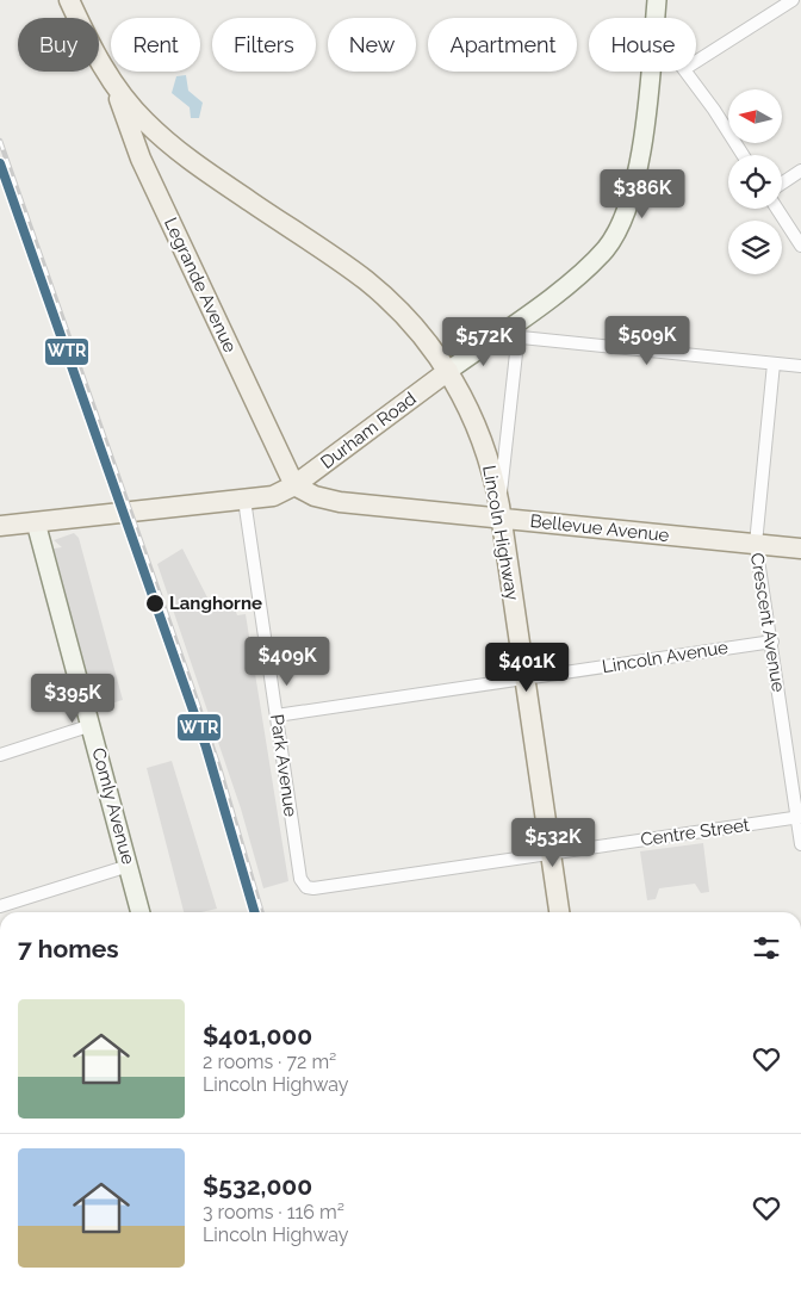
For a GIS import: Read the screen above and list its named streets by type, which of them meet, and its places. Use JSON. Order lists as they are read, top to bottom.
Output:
{
  "streets": {
    "main road": [
      "Legrande Avenue",
      "Durham Road",
      "Bellevue Avenue",
      "Lincoln Highway",
      "Comly Avenue"
    ],
    "street": [
      "Crescent Avenue",
      "Lincoln Avenue",
      "Park Avenue",
      "Centre Street"
    ]
  },
  "crossings": [
    ["Legrande Avenue", "Durham Road"],
    ["Legrande Avenue", "Bellevue Avenue"],
    ["Legrande Avenue", "Lincoln Highway"],
    ["Durham Road", "Bellevue Avenue"],
    ["Durham Road", "Lincoln Highway"],
    ["Durham Road", "Park Avenue"],
    ["Durham Road", "Comly Avenue"],
    ["Bellevue Avenue", "Lincoln Highway"],
    ["Bellevue Avenue", "Crescent Avenue"],
    ["Lincoln Highway", "Lincoln Avenue"],
    ["Lincoln Highway", "Centre Street"],
    ["Crescent Avenue", "Lincoln Avenue"],
    ["Crescent Avenue", "Centre Street"],
    ["Lincoln Avenue", "Park Avenue"],
    ["Park Avenue", "Centre Street"]
  ],
  "places": ["Langhorne"],
  "lines": ["transit line WTR"],
  "north": "left",
  "page": {
    "chip": [
      "Buy",
      "Rent",
      "Filters",
      "New",
      "Apartment",
      "House"
    ],
    "price": [
      "$386K",
      "$509K",
      "$572K",
      "$409K",
      "$401K",
      "$395K",
      "$532K"
    ],
    "heading": "7 homes",
    "list": [
      {
        "name": "$401,000",
        "note": "2 rooms · 72 m² · Lincoln Highway"
      },
      {
        "name": "$532,000",
        "note": "3 rooms · 116 m² · Lincoln Highway"
      }
    ]
  }
}
